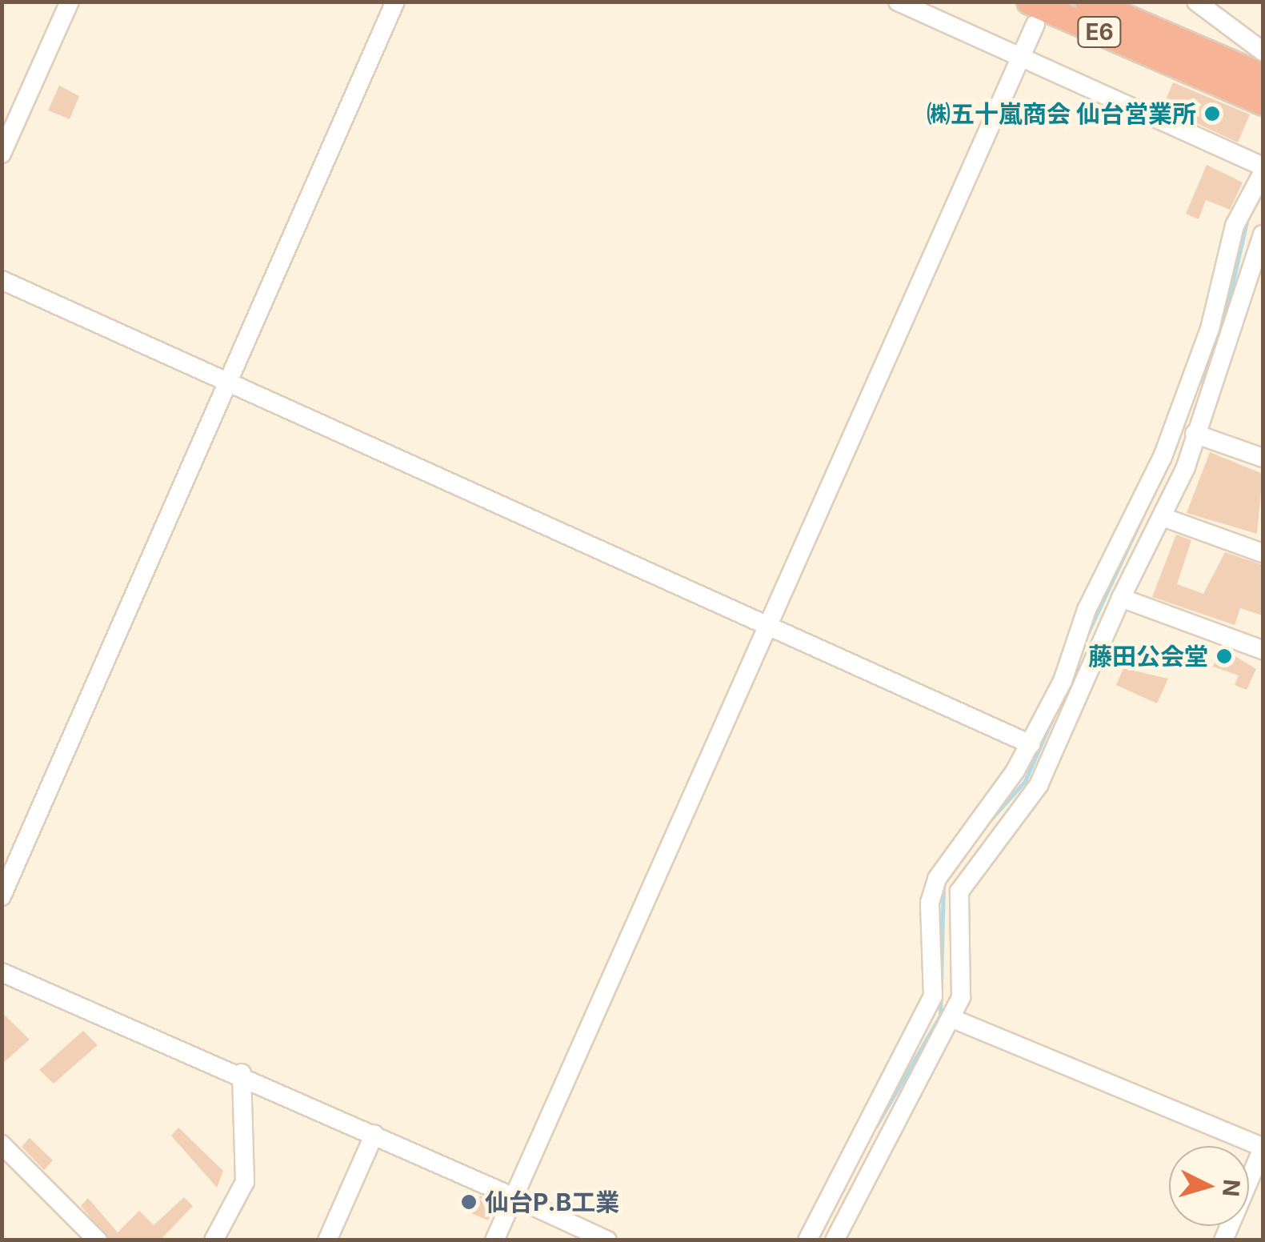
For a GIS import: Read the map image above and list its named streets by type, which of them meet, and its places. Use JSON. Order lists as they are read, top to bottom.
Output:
{
  "streets": {
    "highway": ["E6"]
  },
  "places": ["㈱五十嵐商会 仙台営業所", "藤田公会堂", "仙台P.B工業"],
  "north": "right"
}
